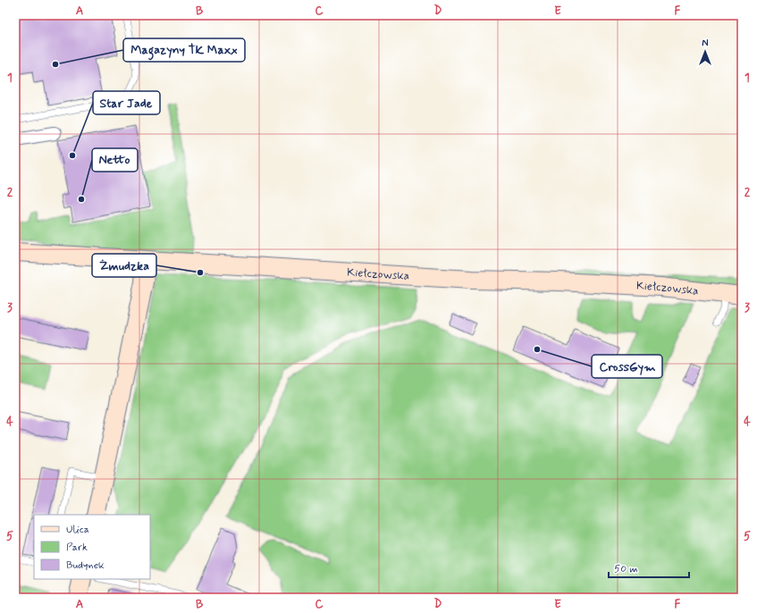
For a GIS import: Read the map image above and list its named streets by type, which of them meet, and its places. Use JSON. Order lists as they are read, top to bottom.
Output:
{
  "streets": {
    "street": ["Kiełczowska"]
  },
  "places": [
    "Magazyny TK Maxx",
    "Star Jade",
    "Netto",
    "Żmudzka",
    "CrossGym"
  ],
  "legend": ["Ulica", "Park", "Budynek"],
  "scale_bar": "50 m",
  "north": "top",
  "grid": {
    "columns": [
      "A",
      "B",
      "C",
      "D",
      "E",
      "F"
    ],
    "rows": [
      "1",
      "2",
      "3",
      "4",
      "5"
    ]
  }
}
